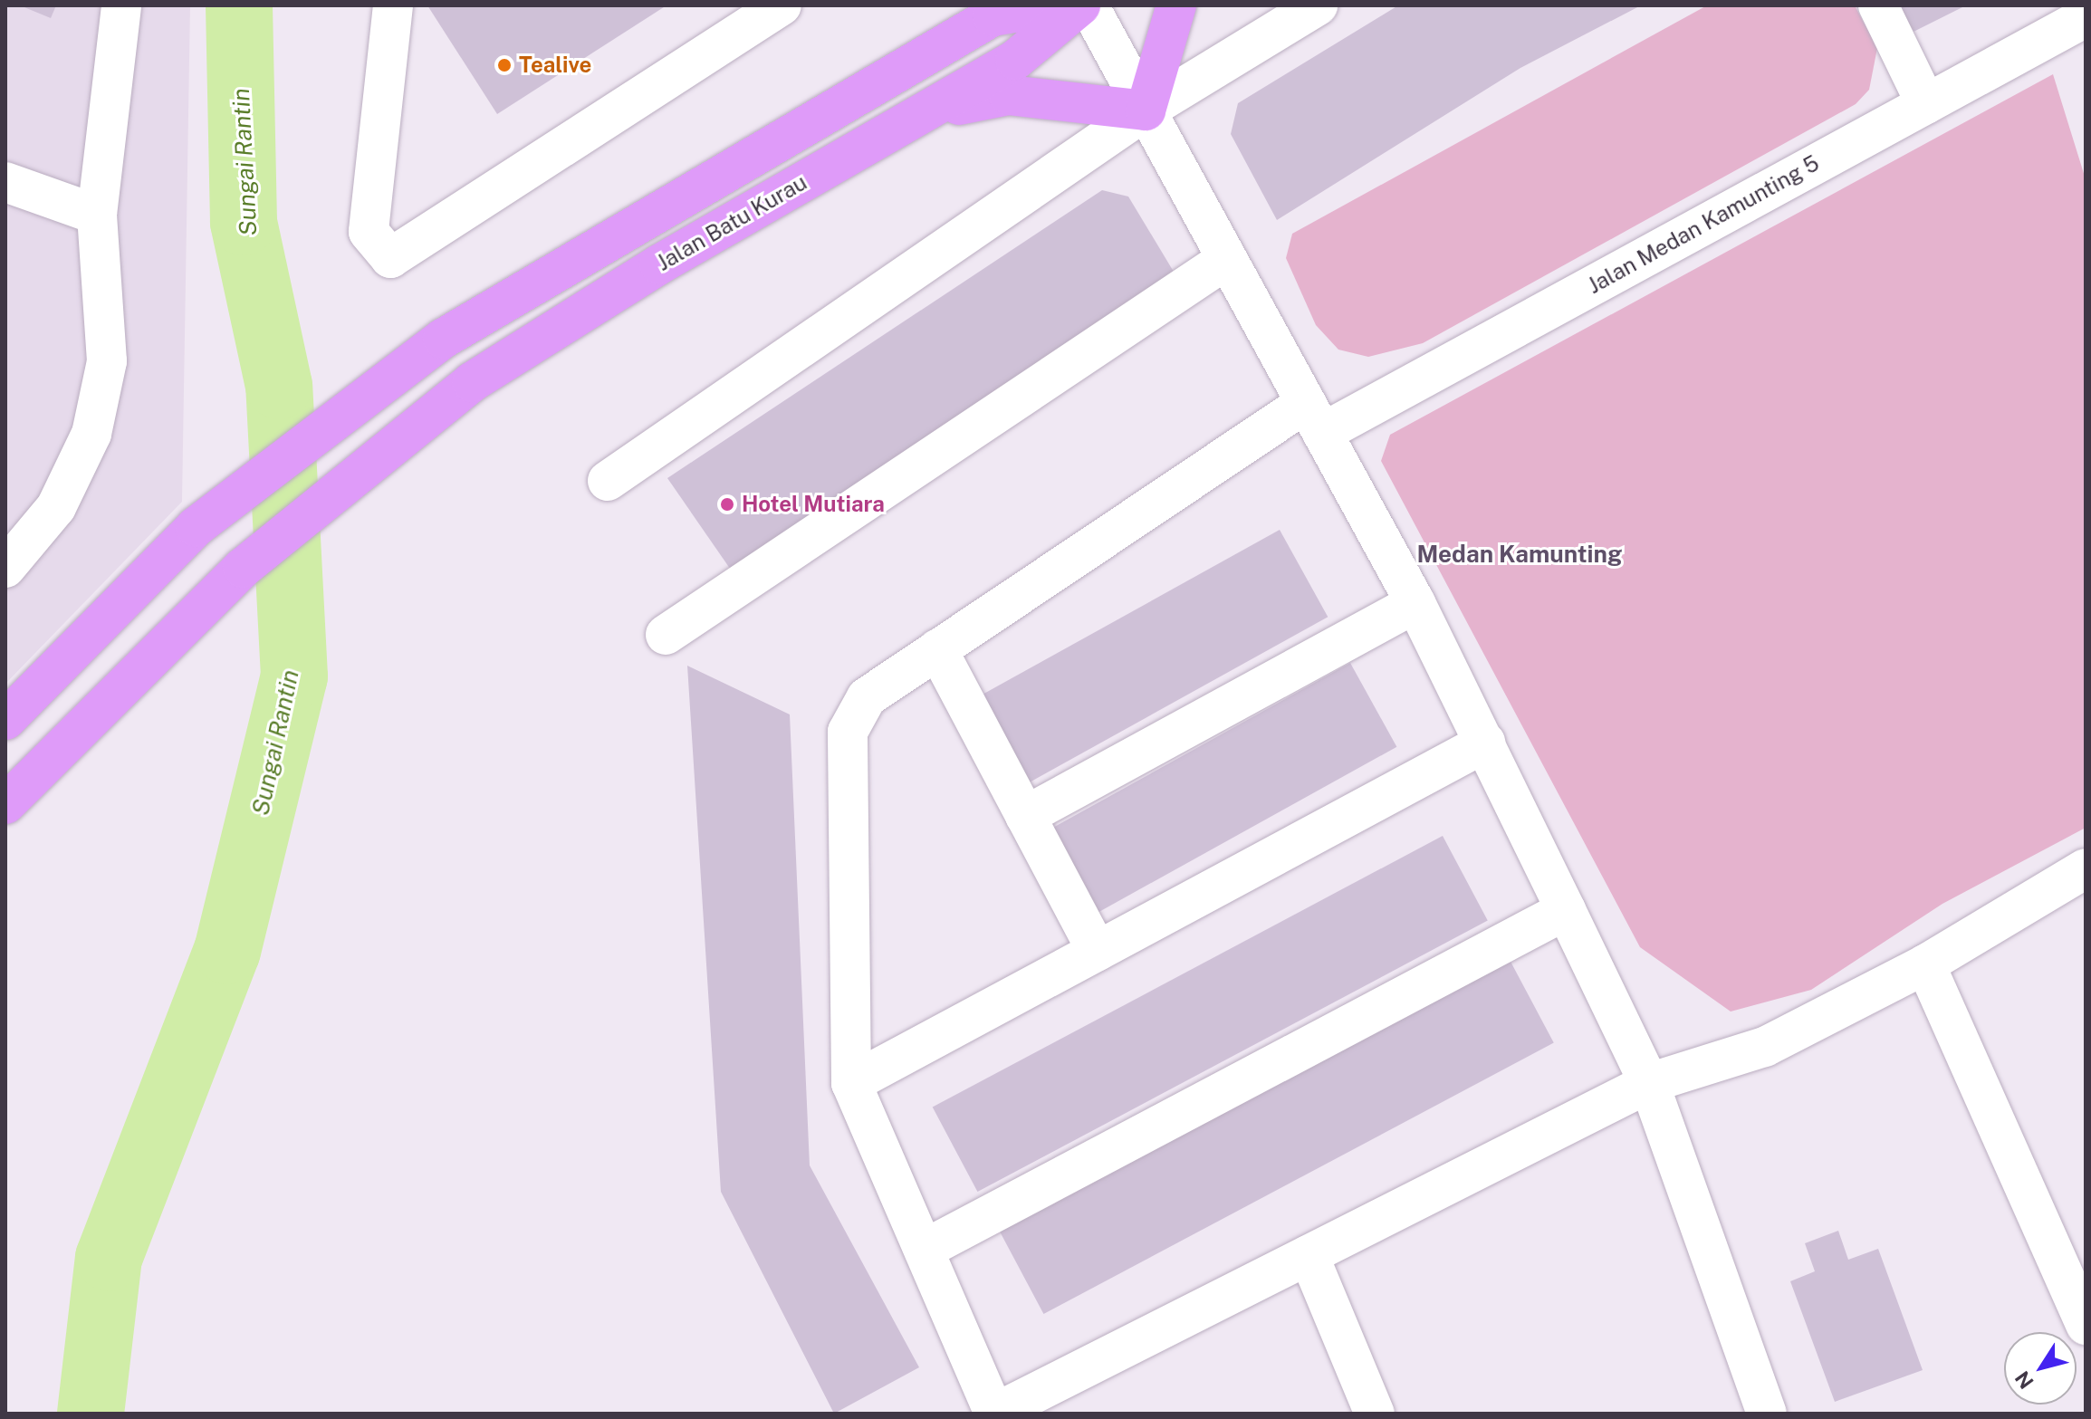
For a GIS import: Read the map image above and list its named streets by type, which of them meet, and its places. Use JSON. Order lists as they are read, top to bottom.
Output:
{
  "streets": {
    "main road": ["Jalan Batu Kurau"],
    "street": ["Jalan Medan Kamunting 5"]
  },
  "districts": ["Medan Kamunting"],
  "water": ["Sungai Rantin"],
  "places": ["Tealive", "Hotel Mutiara"],
  "north": "bottom left"
}
